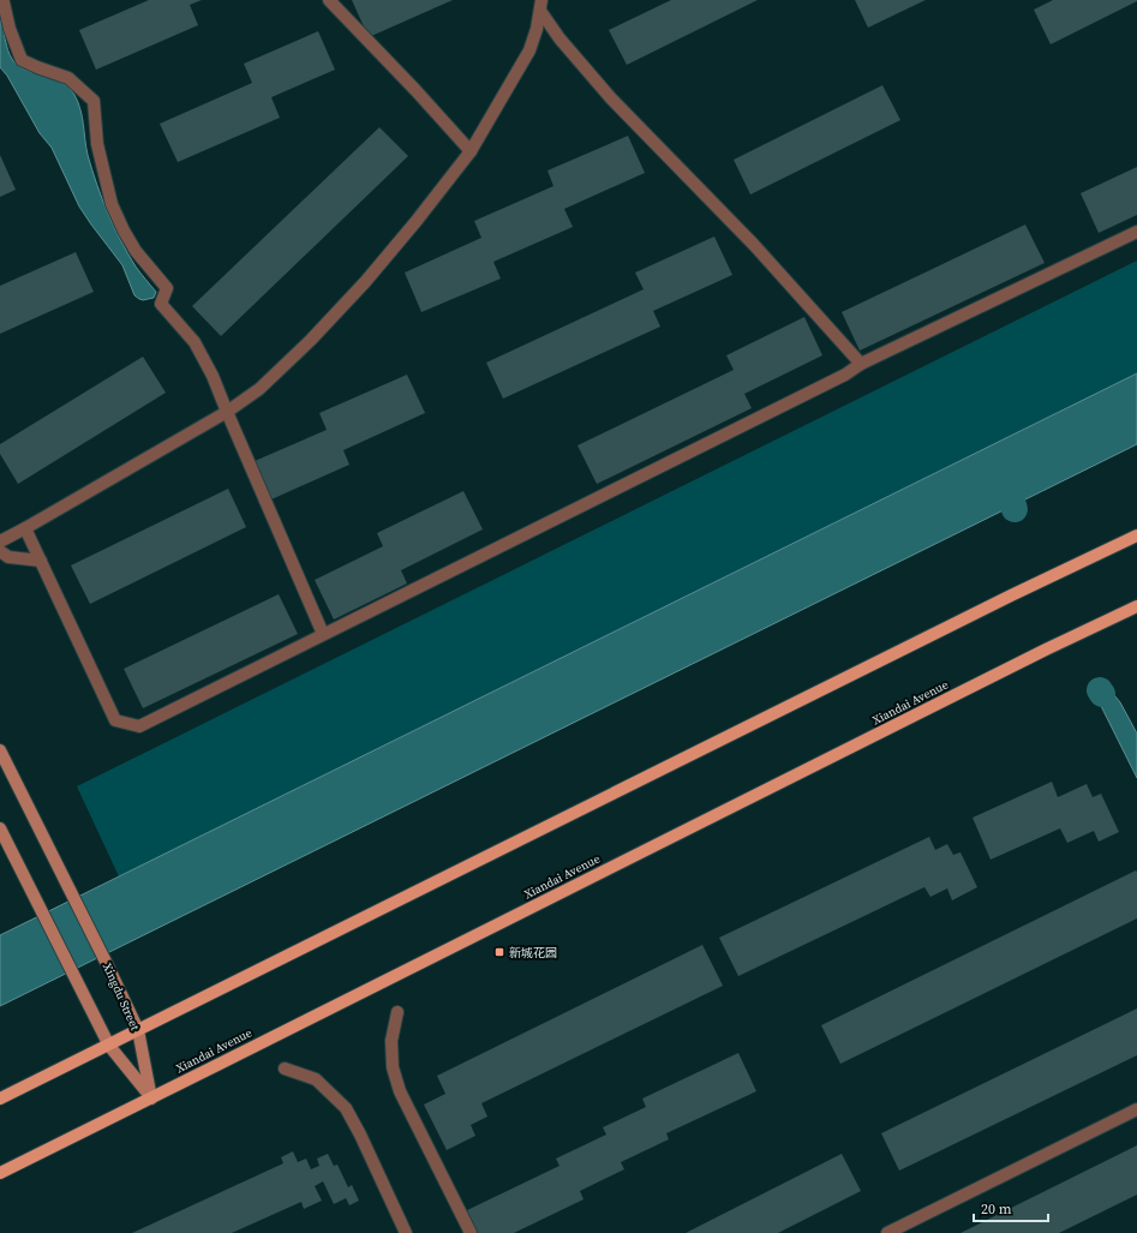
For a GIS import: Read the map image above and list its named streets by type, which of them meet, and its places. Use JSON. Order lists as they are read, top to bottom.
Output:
{
  "streets": {
    "main road": ["Xiandai Avenue", "Xingdu Street"]
  },
  "crossings": [
    ["Xiandai Avenue", "Xingdu Street"]
  ],
  "places": {
    "transit": ["新城花园"]
  },
  "scale_bar": "20 m"
}
